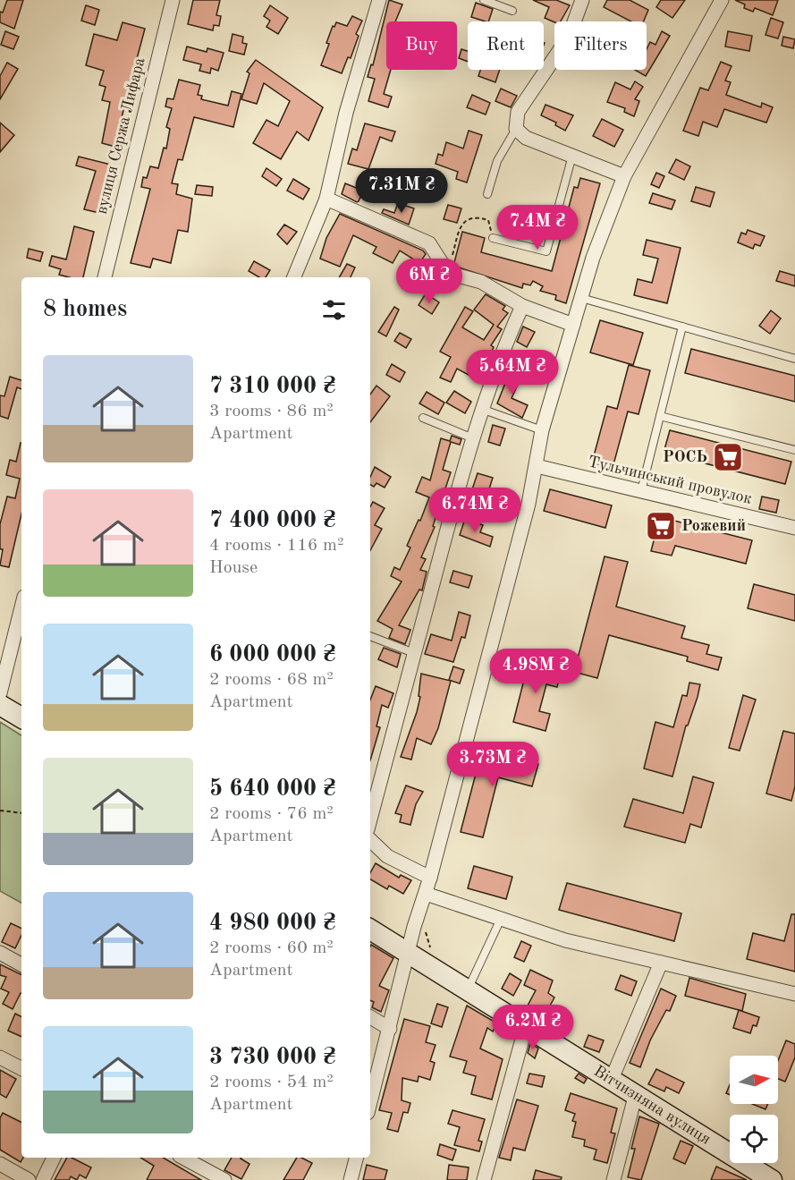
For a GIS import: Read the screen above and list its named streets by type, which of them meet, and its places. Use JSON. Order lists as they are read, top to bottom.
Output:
{
  "streets": {
    "street": ["вулиця Сержа Лифара", "Тульчинський провулок", "Вітчизняна вулиця"]
  },
  "places": {
    "supermarket": ["РОСЬ", "Рожевий"]
  },
  "north": "right",
  "page": {
    "chip": ["Buy", "Rent", "Filters"],
    "price": [
      "7.31M ₴",
      "7.4M ₴",
      "6M ₴",
      "5.64M ₴",
      "6.74M ₴",
      "4.98M ₴",
      "3.73M ₴",
      "6.2M ₴"
    ],
    "heading": "8 homes",
    "list": [
      {
        "name": "7 310 000 ₴",
        "note": "3 rooms · 86 m² · Apartment"
      },
      {
        "name": "7 400 000 ₴",
        "note": "4 rooms · 116 m² · House"
      },
      {
        "name": "6 000 000 ₴",
        "note": "2 rooms · 68 m² · Apartment"
      },
      {
        "name": "5 640 000 ₴",
        "note": "2 rooms · 76 m² · Apartment"
      },
      {
        "name": "4 980 000 ₴",
        "note": "2 rooms · 60 m² · Apartment"
      },
      {
        "name": "3 730 000 ₴",
        "note": "2 rooms · 54 m² · Apartment"
      }
    ]
  }
}
